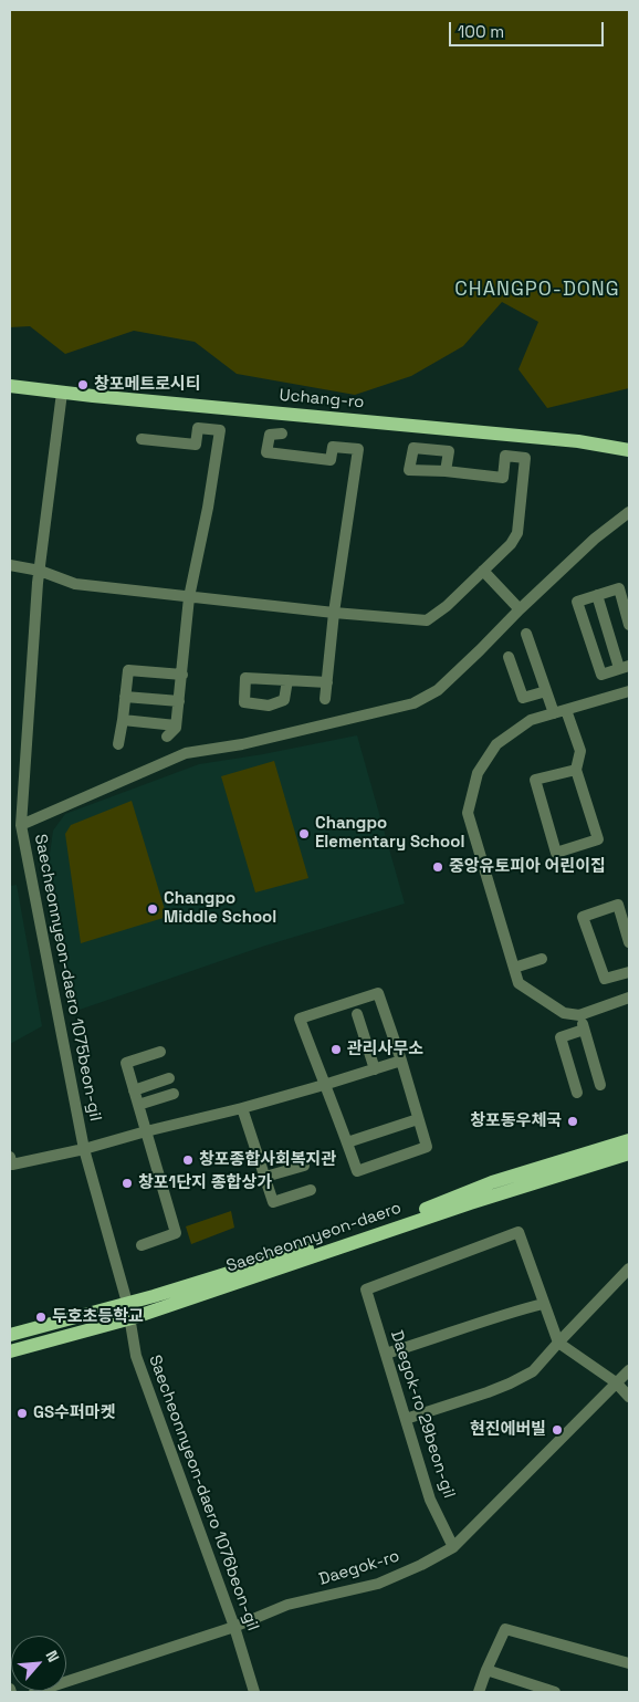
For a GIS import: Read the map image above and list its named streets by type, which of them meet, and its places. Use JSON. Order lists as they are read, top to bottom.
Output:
{
  "streets": {
    "main road": ["Uchang-ro", "Saecheonnyeon-daero"],
    "street": [
      "Saecheonnyeon-daero 1075beon-gil",
      "Daegok-ro 29beon-gil",
      "Saecheonnyeon-daero 1076beon-gil",
      "Daegok-ro"
    ]
  },
  "crossings": [
    ["Saecheonnyeon-daero 1075beon-gil", "Saecheonnyeon-daero"],
    ["Saecheonnyeon-daero 1075beon-gil", "Saecheonnyeon-daero 1076beon-gil"],
    ["Saecheonnyeon-daero", "Saecheonnyeon-daero 1076beon-gil"],
    ["Daegok-ro 29beon-gil", "Daegok-ro"],
    ["Saecheonnyeon-daero 1076beon-gil", "Daegok-ro"]
  ],
  "districts": ["CHANGPO-DONG"],
  "places": [
    "창포메트로시티",
    "Changpo Elementary School",
    "중앙유토피아 어린이집",
    "Changpo Middle School",
    "관리사무소",
    "창포동우체국",
    "창포종합사회복지관",
    "창포1단지 종합상가",
    "두호초등학교",
    "GS수퍼마켓",
    "현진에버빌"
  ],
  "scale_bar": "100 m",
  "north": "top right"
}
